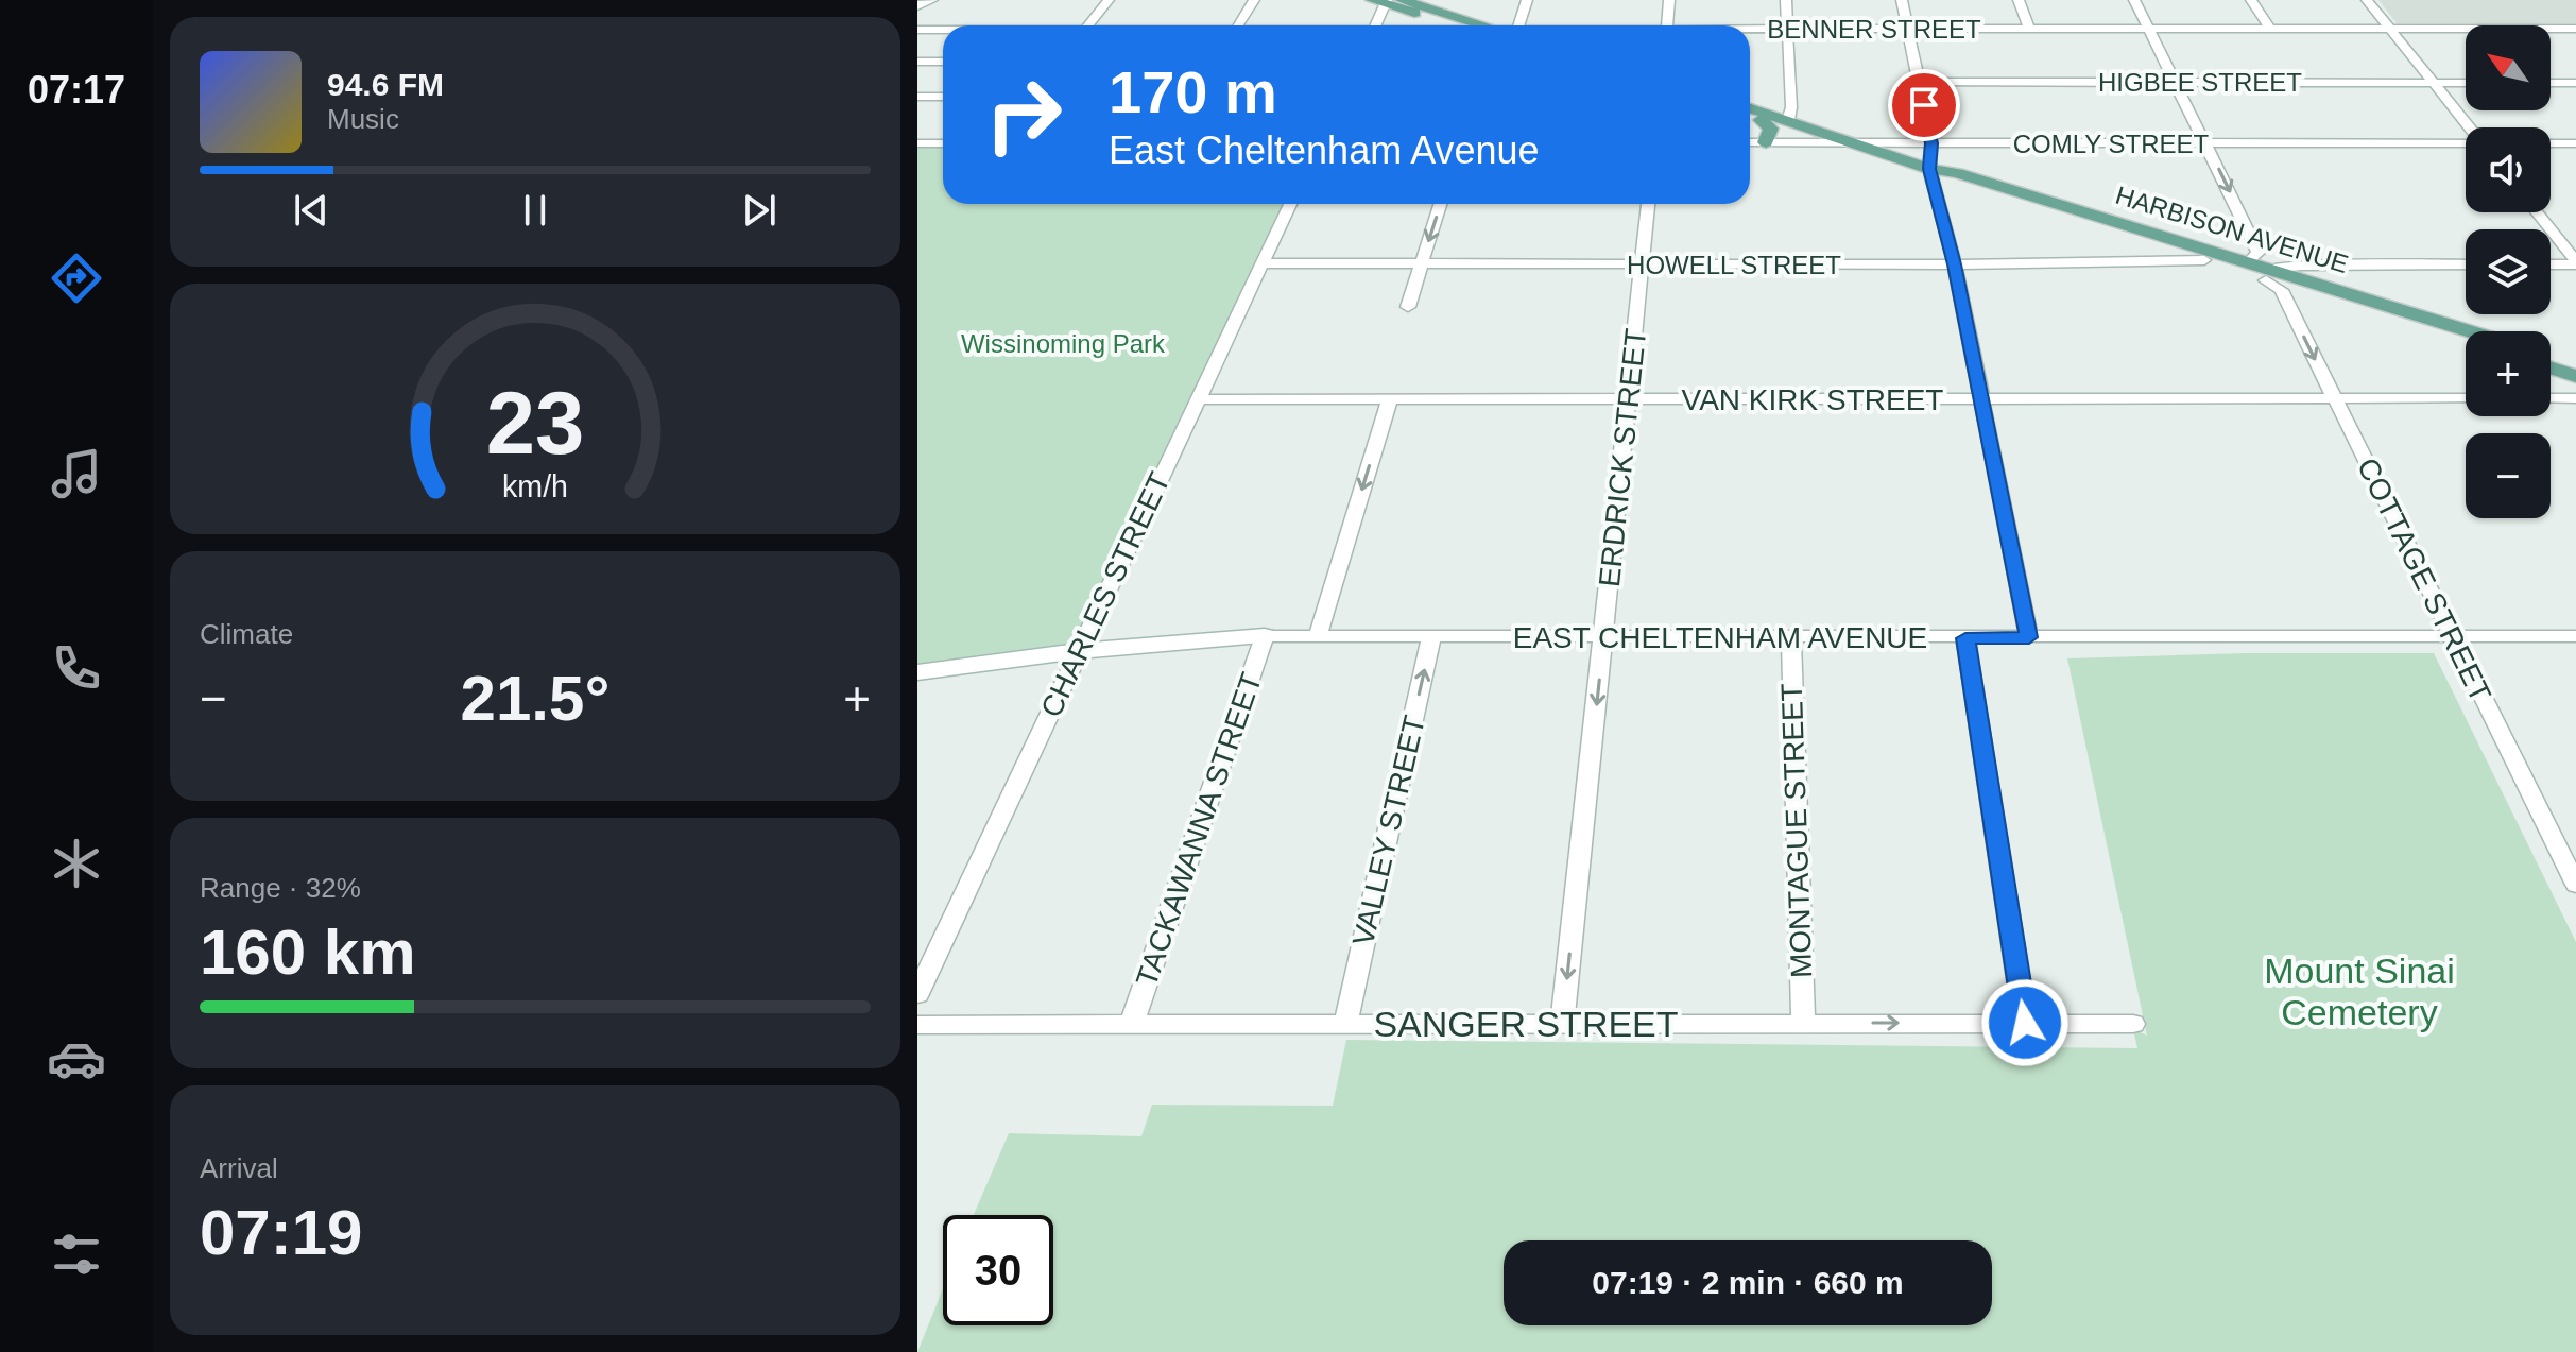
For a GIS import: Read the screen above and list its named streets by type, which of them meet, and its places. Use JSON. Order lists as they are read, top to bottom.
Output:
{
  "streets": {
    "main road": ["HARBISON AVENUE"],
    "street": [
      "BENNER STREET",
      "HIGBEE STREET",
      "COMLY STREET",
      "HOWELL STREET",
      "VAN KIRK STREET",
      "ERDRICK STREET",
      "COTTAGE STREET",
      "CHARLES STREET",
      "EAST CHELTENHAM AVENUE",
      "TACKAWANNA STREET",
      "VALLEY STREET",
      "MONTAGUE STREET",
      "SANGER STREET"
    ]
  },
  "crossings": [
    ["COMLY STREET", "HARBISON AVENUE"],
    ["HARBISON AVENUE", "HOWELL STREET"],
    ["HARBISON AVENUE", "COTTAGE STREET"],
    ["HOWELL STREET", "ERDRICK STREET"],
    ["HOWELL STREET", "CHARLES STREET"],
    ["VAN KIRK STREET", "ERDRICK STREET"],
    ["VAN KIRK STREET", "COTTAGE STREET"],
    ["VAN KIRK STREET", "CHARLES STREET"],
    ["ERDRICK STREET", "EAST CHELTENHAM AVENUE"],
    ["ERDRICK STREET", "SANGER STREET"],
    ["COTTAGE STREET", "EAST CHELTENHAM AVENUE"],
    ["CHARLES STREET", "EAST CHELTENHAM AVENUE"],
    ["EAST CHELTENHAM AVENUE", "TACKAWANNA STREET"],
    ["EAST CHELTENHAM AVENUE", "VALLEY STREET"],
    ["EAST CHELTENHAM AVENUE", "MONTAGUE STREET"],
    ["TACKAWANNA STREET", "SANGER STREET"],
    ["VALLEY STREET", "SANGER STREET"],
    ["MONTAGUE STREET", "SANGER STREET"]
  ],
  "one_way": ["ERDRICK STREET", "VALLEY STREET"],
  "parks": ["Wissinoming Park", "Mount Sinai Cemetery"],
  "north": "top left",
  "page": {
    "tabs": "07:17",
    "map_buttons": ["+", "−"],
    "turn": ["170 m", "East Cheltenham Avenue"],
    "song": ["94.6 FM", "Music"],
    "tile": [
      "Climate",
      ["Range · 32%", "160 km"],
      ["Arrival", "07:19"]
    ],
    "heat": ["−", "21.5°", "+"],
    "limit": "30",
    "trip": "07:19 · 2 min · 660 m",
    "gauge": ["23", "km/h"]
  }
}
